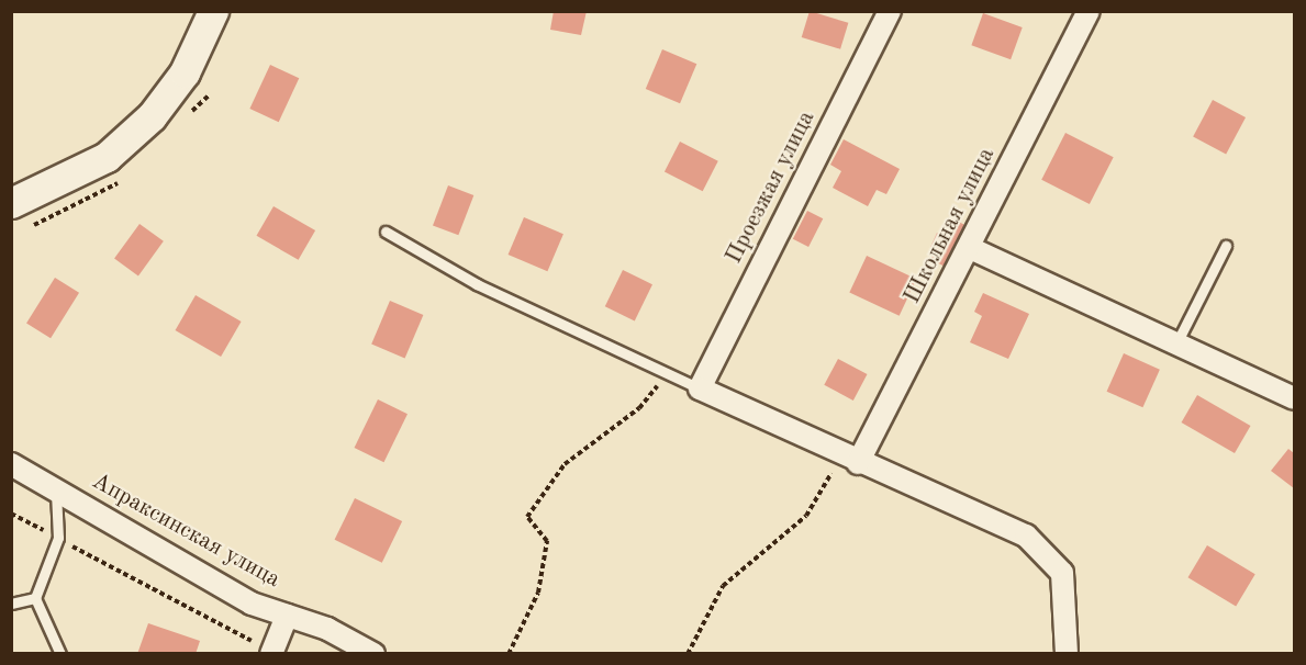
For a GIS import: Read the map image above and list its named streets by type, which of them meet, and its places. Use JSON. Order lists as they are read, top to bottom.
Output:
{
  "streets": {
    "street": ["Проезжая улица", "Школьная улица", "Апраксинская улица"]
  }
}
